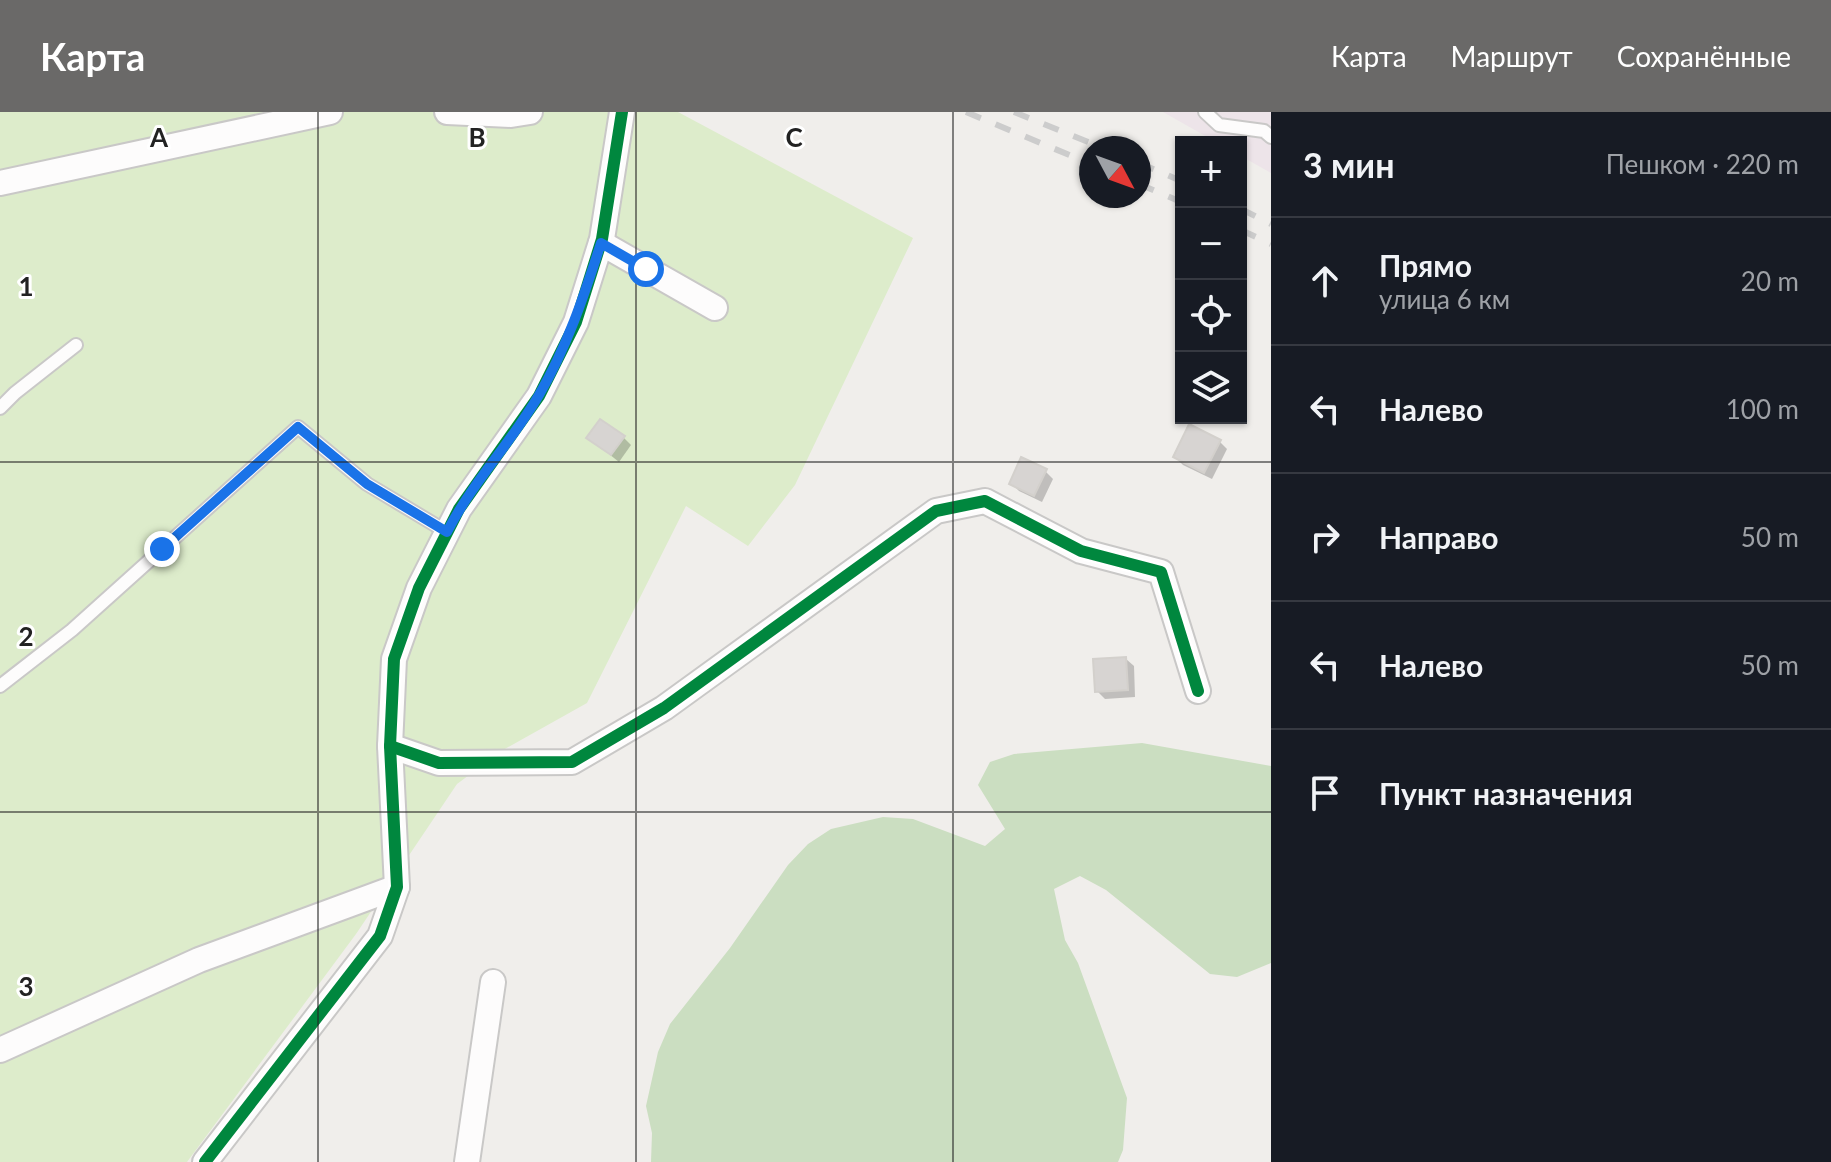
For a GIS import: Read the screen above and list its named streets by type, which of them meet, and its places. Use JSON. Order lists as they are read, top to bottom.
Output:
{
  "north": "bottom right",
  "page": {
    "header": "Карта",
    "nav": ["Карта", "Маршрут", "Сохранённые"],
    "heading": ["3 мин", "Пешком · 220 m"],
    "map_buttons": ["+", "−"],
    "list": [
      ["Прямо", "улица 6 км", "20 m"],
      ["Налево", "100 m"],
      ["Направо", "50 m"],
      ["Налево", "50 m"],
      "Пункт назначения"
    ]
  },
  "grid": {
    "columns": ["A", "B", "C"],
    "rows": ["1", "2", "3"]
  }
}
